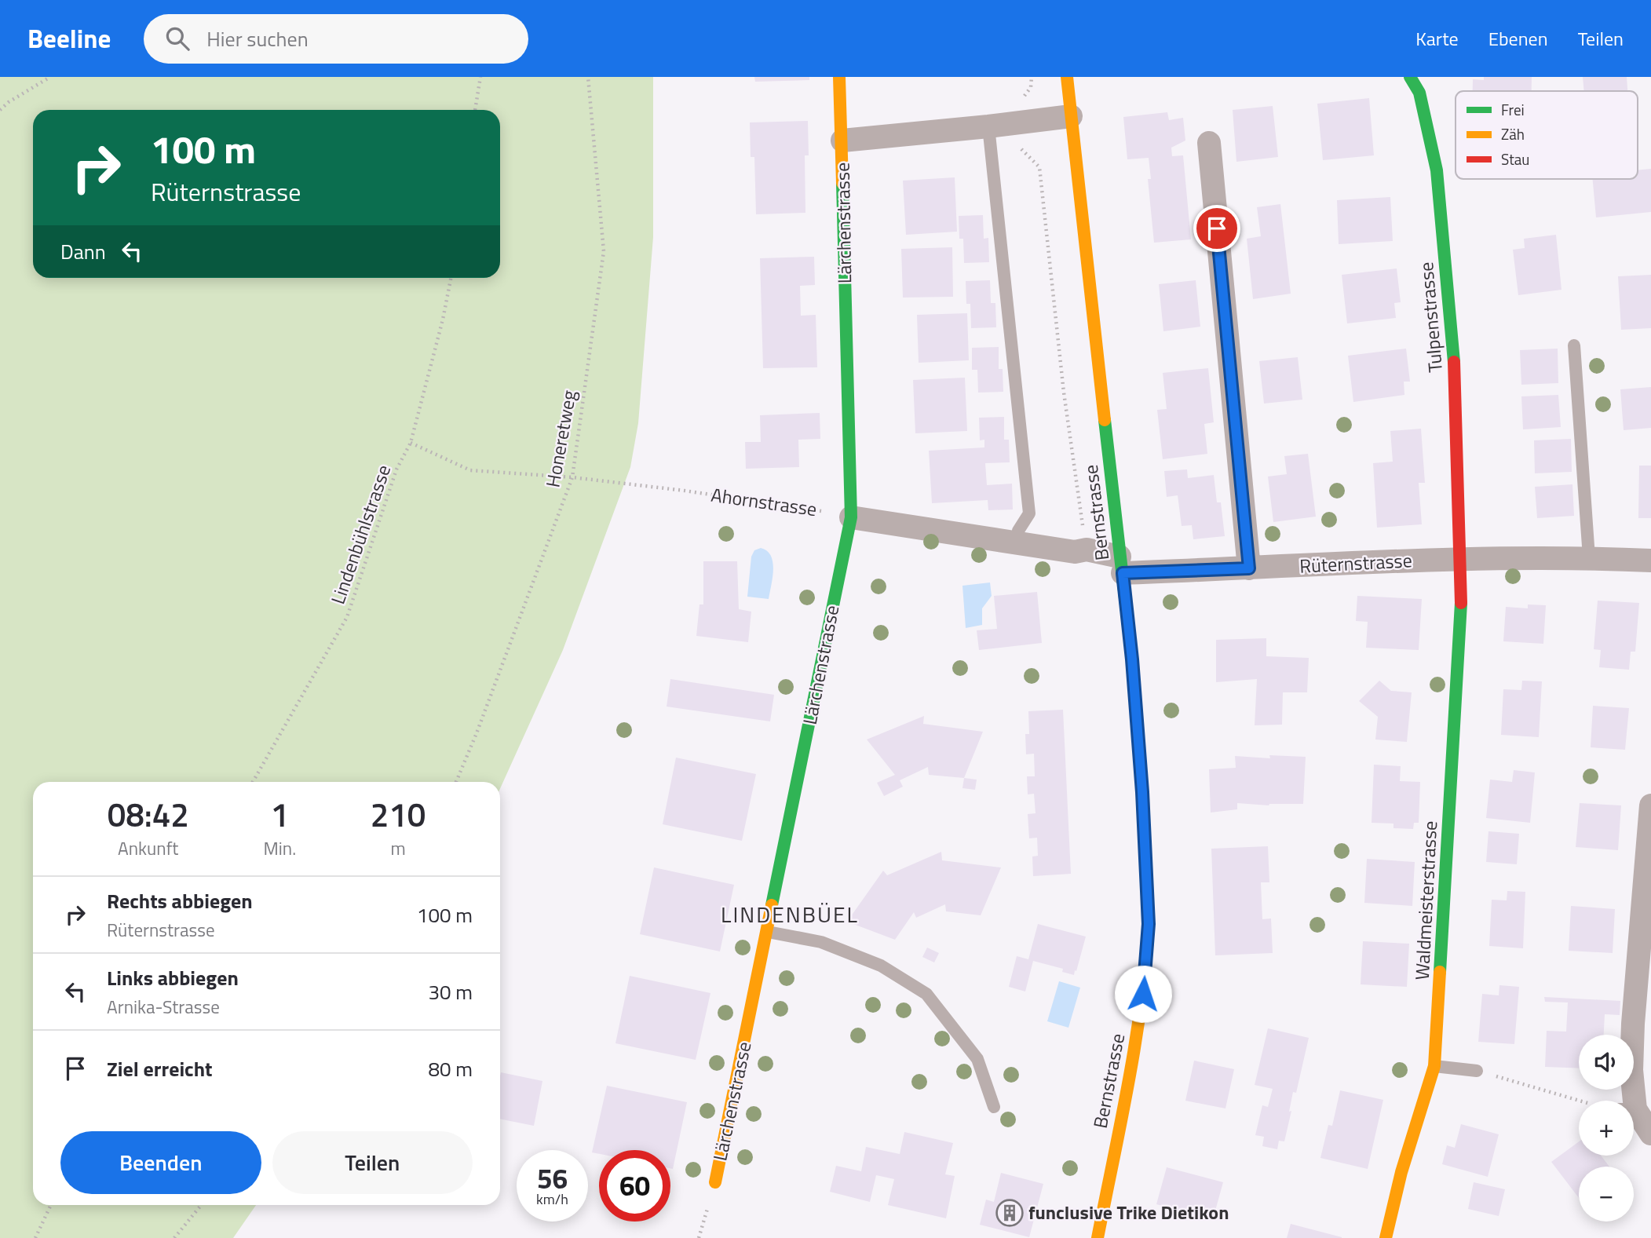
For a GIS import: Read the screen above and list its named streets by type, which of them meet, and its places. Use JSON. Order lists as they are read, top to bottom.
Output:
{
  "streets": {
    "street": [
      "Lärchenstrasse",
      "Tulpenstrasse",
      "Bernstrasse",
      "Rüternstrasse",
      "Waldmeisterstrasse"
    ],
    "path": ["Honeretweg", "Ahornstrasse", "Lindenbühlstrasse"]
  },
  "crossings": [
    ["Lärchenstrasse", "Ahornstrasse"],
    ["Lärchenstrasse", "Bernstrasse"],
    ["Tulpenstrasse", "Rüternstrasse"],
    ["Tulpenstrasse", "Waldmeisterstrasse"],
    ["Honeretweg", "Ahornstrasse"],
    ["Ahornstrasse", "Lindenbühlstrasse"],
    ["Bernstrasse", "Rüternstrasse"],
    ["Rüternstrasse", "Waldmeisterstrasse"]
  ],
  "districts": ["LINDENBÜEL"],
  "places": {
    "building": ["funclusive Trike Dietikon"]
  },
  "legend": ["Frei", "Zäh", "Stau"],
  "page": {
    "header": "Beeline",
    "search": "Hier suchen",
    "nav": ["Karte", "Ebenen", "Teilen"],
    "turn": ["100 m", "Rüternstrasse"],
    "then": "Dann",
    "eta": [
      "08:42",
      "Ankunft",
      "1",
      "Min.",
      "210",
      "m"
    ],
    "list": [
      {
        "name": "Rechts abbiegen",
        "note": "Rüternstrasse",
        "value": "100 m"
      },
      {
        "name": "Links abbiegen",
        "note": "Arnika-Strasse",
        "value": "30 m"
      },
      {
        "name": "Ziel erreicht",
        "value": "80 m"
      }
    ],
    "map_buttons": ["+", "−"],
    "buttons": ["Beenden", "Teilen"],
    "speed": "56 km/h",
    "limit": "60"
  }
}
